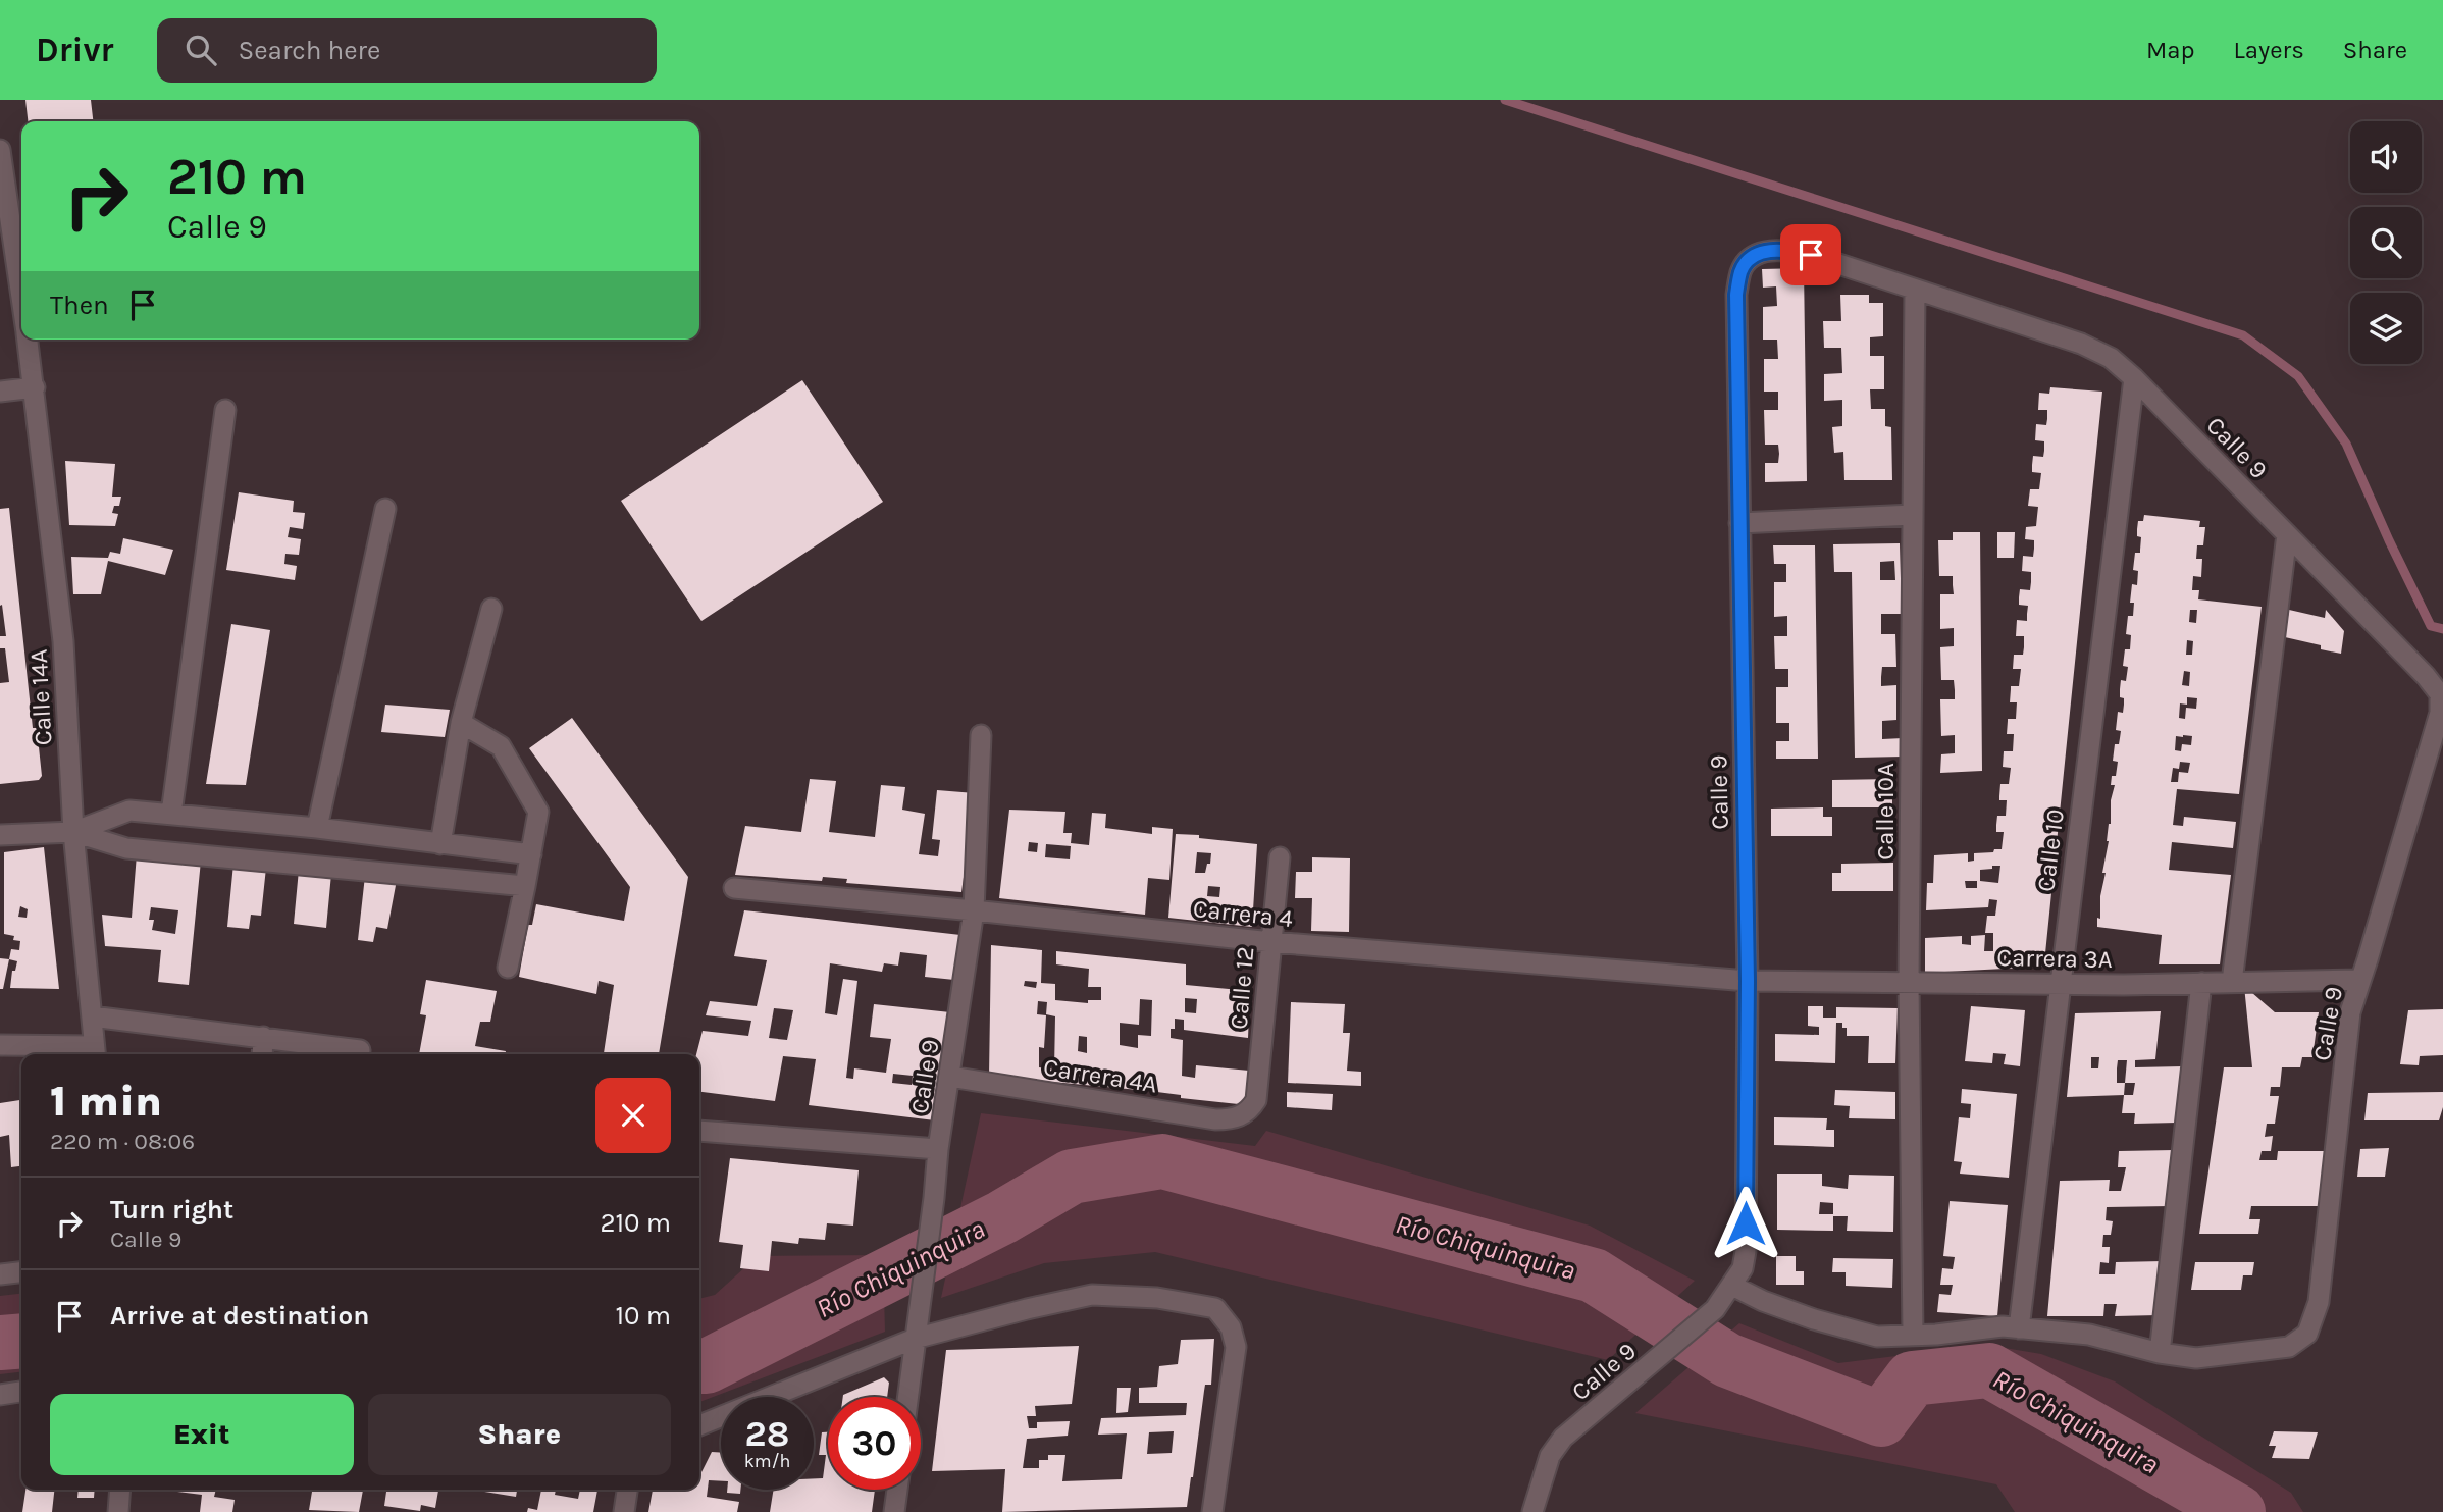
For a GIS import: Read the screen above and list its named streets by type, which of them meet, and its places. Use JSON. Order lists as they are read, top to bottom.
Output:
{
  "streets": {
    "street": [
      "Calle 9",
      "Calle 14A",
      "Calle 10A",
      "Calle 10",
      "Carrera 4",
      "Carrera 3A",
      "Calle 12",
      "Carrera 4A"
    ]
  },
  "crossings": [
    ["Calle 9", "Calle 10A"],
    ["Calle 9", "Calle 10"],
    ["Calle 9", "Carrera 4"],
    ["Calle 9", "Carrera 3A"],
    ["Calle 9", "Carrera 4A"],
    ["Calle 10A", "Carrera 3A"],
    ["Calle 10", "Carrera 3A"],
    ["Carrera 4", "Carrera 3A"],
    ["Carrera 4", "Calle 12"],
    ["Calle 12", "Carrera 4A"]
  ],
  "water": ["Río Chiquinquira"],
  "page": {
    "header": "Drivr",
    "search": "Search here",
    "nav": ["Map", "Layers", "Share"],
    "turn": ["210 m", "Calle 9"],
    "then": "Then",
    "heading": ["1 min", "220 m · 08:06"],
    "list": [
      {
        "name": "Turn right",
        "note": "Calle 9",
        "value": "210 m"
      },
      {
        "name": "Arrive at destination",
        "value": "10 m"
      }
    ],
    "buttons": ["Exit", "Share"],
    "speed": "28 km/h",
    "limit": "30"
  }
}
